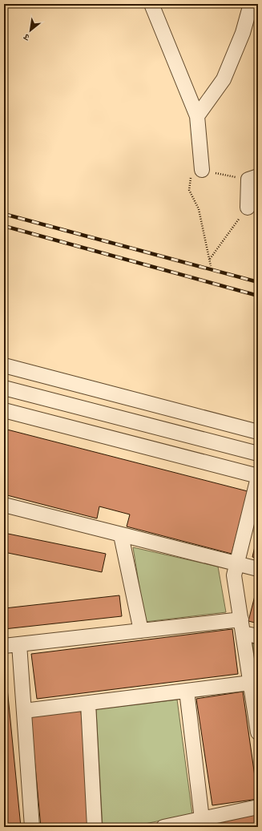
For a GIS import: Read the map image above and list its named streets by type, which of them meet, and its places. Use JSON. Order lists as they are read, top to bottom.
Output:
{
  "north": "bottom left"
}
